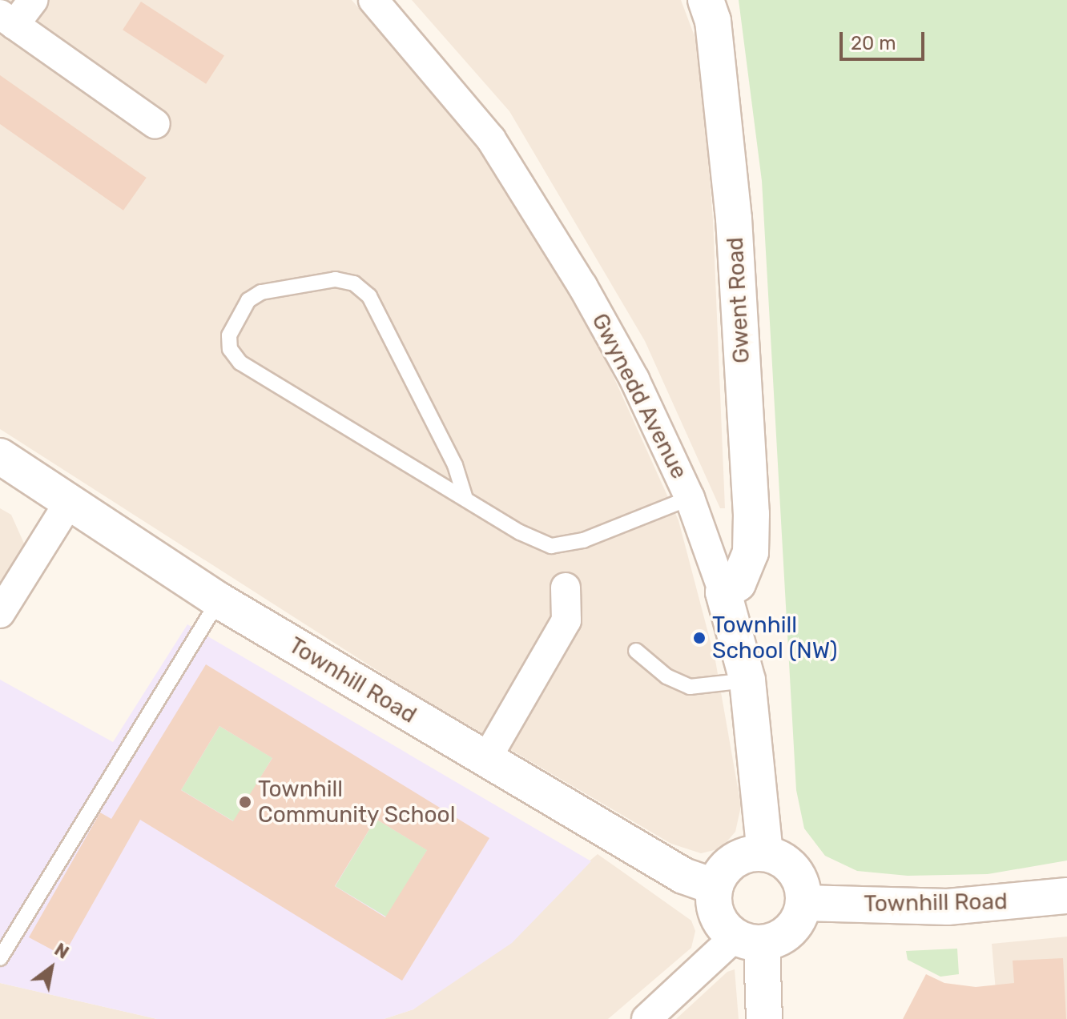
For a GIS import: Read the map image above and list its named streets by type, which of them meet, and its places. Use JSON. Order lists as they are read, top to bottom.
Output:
{
  "streets": {
    "street": ["Gwent Road", "Gwynedd Avenue", "Townhill Road"]
  },
  "crossings": [
    ["Gwent Road", "Gwynedd Avenue"],
    ["Gwynedd Avenue", "Townhill Road"]
  ],
  "places": ["Townhill School (NW)", "Townhill Community School"],
  "scale_bar": "20 m",
  "north": "top right"
}
